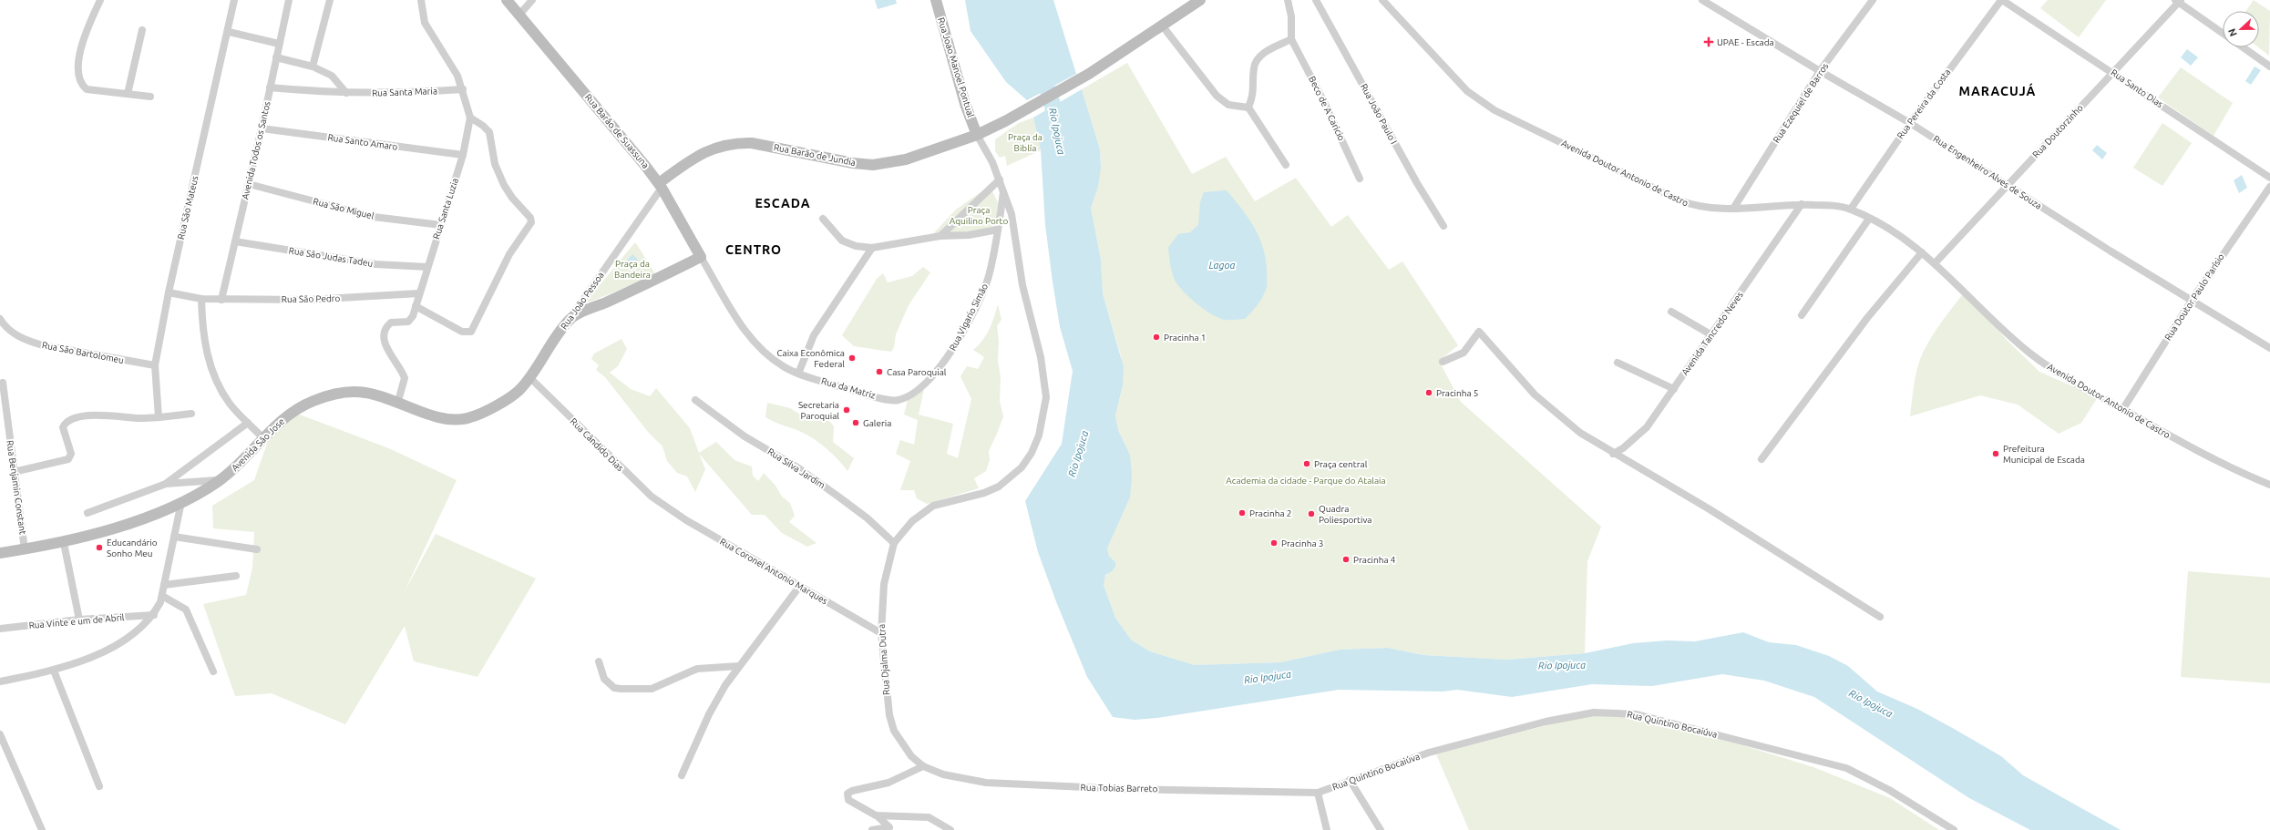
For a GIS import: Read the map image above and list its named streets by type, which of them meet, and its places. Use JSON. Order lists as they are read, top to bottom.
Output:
{
  "streets": {
    "street": [
      "Rua Joao Manoel Pontual",
      "Rua Santo Dias",
      "Rua Santa Maria",
      "Rua Ezequiel de Barros",
      "Rua Pereira da Costa",
      "Beco de A Caricio",
      "Rua João Paulo I",
      "Rua Barão de Suassuna",
      "Rua Doutorzinho",
      "Rua Santo Amaro",
      "Avenida Todos os Santos",
      "Rua Barão de Jundia",
      "Rua Engenheiro Alves de Souza",
      "Avenida Doutor Antonio de Castro",
      "Rua São Mateus",
      "Rua São Miguel",
      "Rua Santa Luzia",
      "Rua São Judas Tadeu",
      "Rua Doutor Paulo Parísio",
      "Rua São Pedro",
      "Rua João Pessoa",
      "Rua Vigario Simão",
      "Avenida Tancredo Neves",
      "Rua São Bartolomeu",
      "Rua da Matriz",
      "Avenida São Jose",
      "Rua Cândido Dias",
      "Rua Silva Jardim",
      "Rua Benjamin Constant",
      "Rua Coronel Antonio Marques",
      "Rua Vinte e um de Abril",
      "Rua Djalma Dutra",
      "Rua Quintino Bocaiúva",
      "Rua Tobias Barreto"
    ]
  },
  "crossings": [
    ["Rua Joao Manoel Pontual", "Rua Barão de Jundia"],
    ["Rua Santo Dias", "Rua Pereira da Costa"],
    ["Rua Santo Dias", "Rua Doutorzinho"],
    ["Rua Santa Maria", "Avenida Todos os Santos"],
    ["Rua Santa Maria", "Rua Santa Luzia"],
    ["Rua Ezequiel de Barros", "Rua Engenheiro Alves de Souza"],
    ["Rua Ezequiel de Barros", "Avenida Doutor Antonio de Castro"],
    ["Rua Pereira da Costa", "Rua Engenheiro Alves de Souza"],
    ["Rua Pereira da Costa", "Avenida Doutor Antonio de Castro"],
    ["Rua Barão de Suassuna", "Rua Barão de Jundia"],
    ["Rua Barão de Suassuna", "Rua João Pessoa"],
    ["Rua Doutorzinho", "Rua Engenheiro Alves de Souza"],
    ["Rua Doutorzinho", "Avenida Doutor Antonio de Castro"],
    ["Rua Santo Amaro", "Avenida Todos os Santos"],
    ["Rua Santo Amaro", "Rua Santa Luzia"],
    ["Avenida Todos os Santos", "Rua São Miguel"],
    ["Avenida Todos os Santos", "Rua São Judas Tadeu"],
    ["Avenida Todos os Santos", "Rua São Pedro"],
    ["Rua Barão de Jundia", "Rua João Pessoa"],
    ["Rua Engenheiro Alves de Souza", "Rua Doutor Paulo Parísio"],
    ["Avenida Doutor Antonio de Castro", "Rua Doutor Paulo Parísio"],
    ["Avenida Doutor Antonio de Castro", "Avenida Tancredo Neves"],
    ["Rua São Mateus", "Rua São Pedro"],
    ["Rua São Mateus", "Rua São Bartolomeu"],
    ["Rua São Miguel", "Rua Santa Luzia"],
    ["Rua Santa Luzia", "Rua São Judas Tadeu"],
    ["Rua Santa Luzia", "Rua São Pedro"],
    ["Rua Santa Luzia", "Avenida São Jose"],
    ["Rua João Pessoa", "Avenida São Jose"],
    ["Rua João Pessoa", "Rua Cândido Dias"],
    ["Rua Vigario Simão", "Rua da Matriz"],
    ["Avenida São Jose", "Rua Cândido Dias"],
    ["Avenida São Jose", "Rua Benjamin Constant"],
    ["Rua Cândido Dias", "Rua Coronel Antonio Marques"],
    ["Rua Silva Jardim", "Rua Djalma Dutra"],
    ["Rua Coronel Antonio Marques", "Rua Djalma Dutra"],
    ["Rua Djalma Dutra", "Rua Tobias Barreto"],
    ["Rua Quintino Bocaiúva", "Rua Tobias Barreto"]
  ],
  "districts": ["MARACUJÁ", "ESCADA", "CENTRO"],
  "water": ["Rio Ipojuca", "Lagoa"],
  "parks": [
    "Praça da Biblía",
    "Praça Aquilino Porto",
    "Praça da Bandeira",
    "Academia da cidade - Parque do Atalaia"
  ],
  "places": {
    "health": ["UPAE - Escada"],
    "other": [
      "Pracinha 1",
      "Caixa Econômica Federal",
      "Casa Paroquial",
      "Pracinha 5",
      "Secretaria Paroquial",
      "Galeria",
      "Prefeitura Municipal de Escada",
      "Praça central",
      "Pracinha 2",
      "Quadra Poliesportiva",
      "Pracinha 3",
      "Educandário Sonho Meu",
      "Pracinha 4"
    ]
  },
  "north": "left"
}
